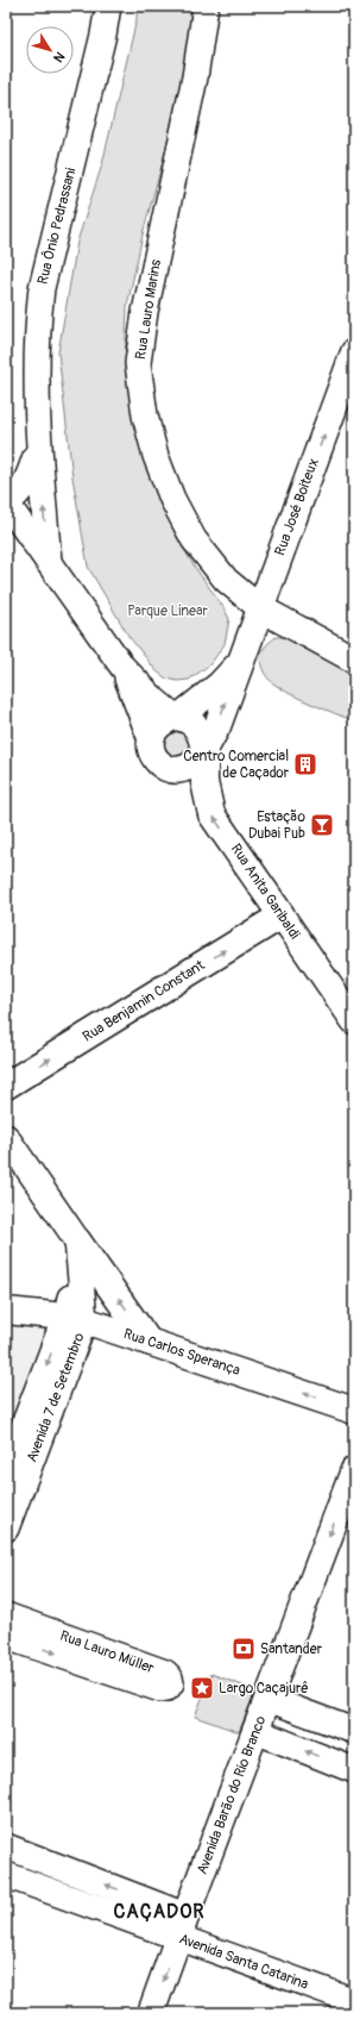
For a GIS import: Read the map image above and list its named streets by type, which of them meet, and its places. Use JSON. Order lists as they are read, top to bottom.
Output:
{
  "streets": {
    "main road": [
      "Rua José Boiteux",
      "Rua Anita Garibaldi",
      "Rua Benjamin Constant",
      "Rua Carlos Sperança",
      "Avenida Barão do Rio Branco"
    ],
    "street": [
      "Rua Ônio Pedrassani",
      "Rua Lauro Marins",
      "Avenida 7 de Setembro",
      "Rua Lauro Müller",
      "Avenida Santa Catarina"
    ]
  },
  "crossings": [
    ["Rua Lauro Marins", "Rua José Boiteux"],
    ["Rua José Boiteux", "Rua Anita Garibaldi"],
    ["Rua Anita Garibaldi", "Rua Benjamin Constant"],
    ["Rua Carlos Sperança", "Avenida 7 de Setembro"],
    ["Avenida Barão do Rio Branco", "Avenida Santa Catarina"]
  ],
  "one_way": [
    "Rua José Boiteux",
    "Rua Anita Garibaldi",
    "Rua Benjamin Constant",
    "Rua Carlos Sperança",
    "Avenida Barão do Rio Branco"
  ],
  "districts": ["CAÇADOR"],
  "parks": ["Parque Linear"],
  "places": {
    "building": ["Centro Comercial de Caçador"],
    "bar": ["Estação Dubai Pub"],
    "bank": ["Santander"],
    "place": ["Largo Caçajurê"]
  },
  "north": "bottom right"
}
